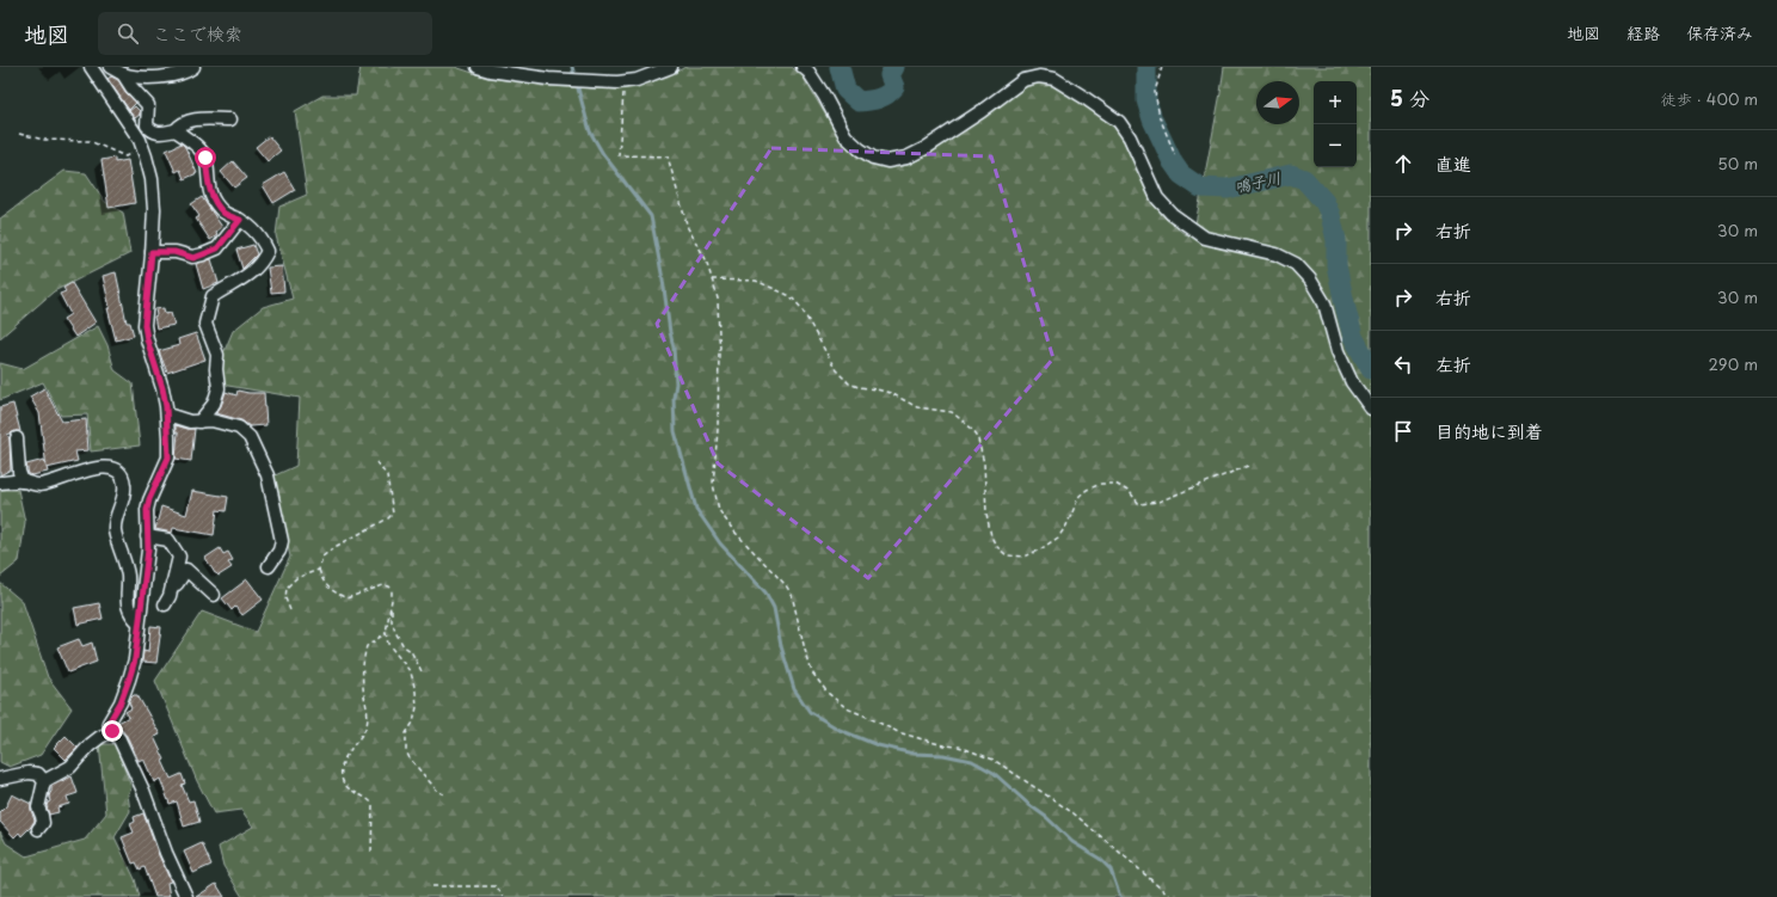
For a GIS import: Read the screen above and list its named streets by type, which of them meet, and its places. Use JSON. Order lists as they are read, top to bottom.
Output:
{
  "water": ["鳴子川"],
  "north": "right",
  "page": {
    "header": "地図",
    "search": "ここで検索",
    "nav": ["地図", "経路", "保存済み"],
    "heading": ["5 分", "徒歩 · 400 m"],
    "map_buttons": ["+", "−"],
    "list": [
      ["直進", "50 m"],
      ["右折", "30 m"],
      ["右折", "30 m"],
      ["左折", "290 m"],
      "目的地に到着"
    ]
  }
}
